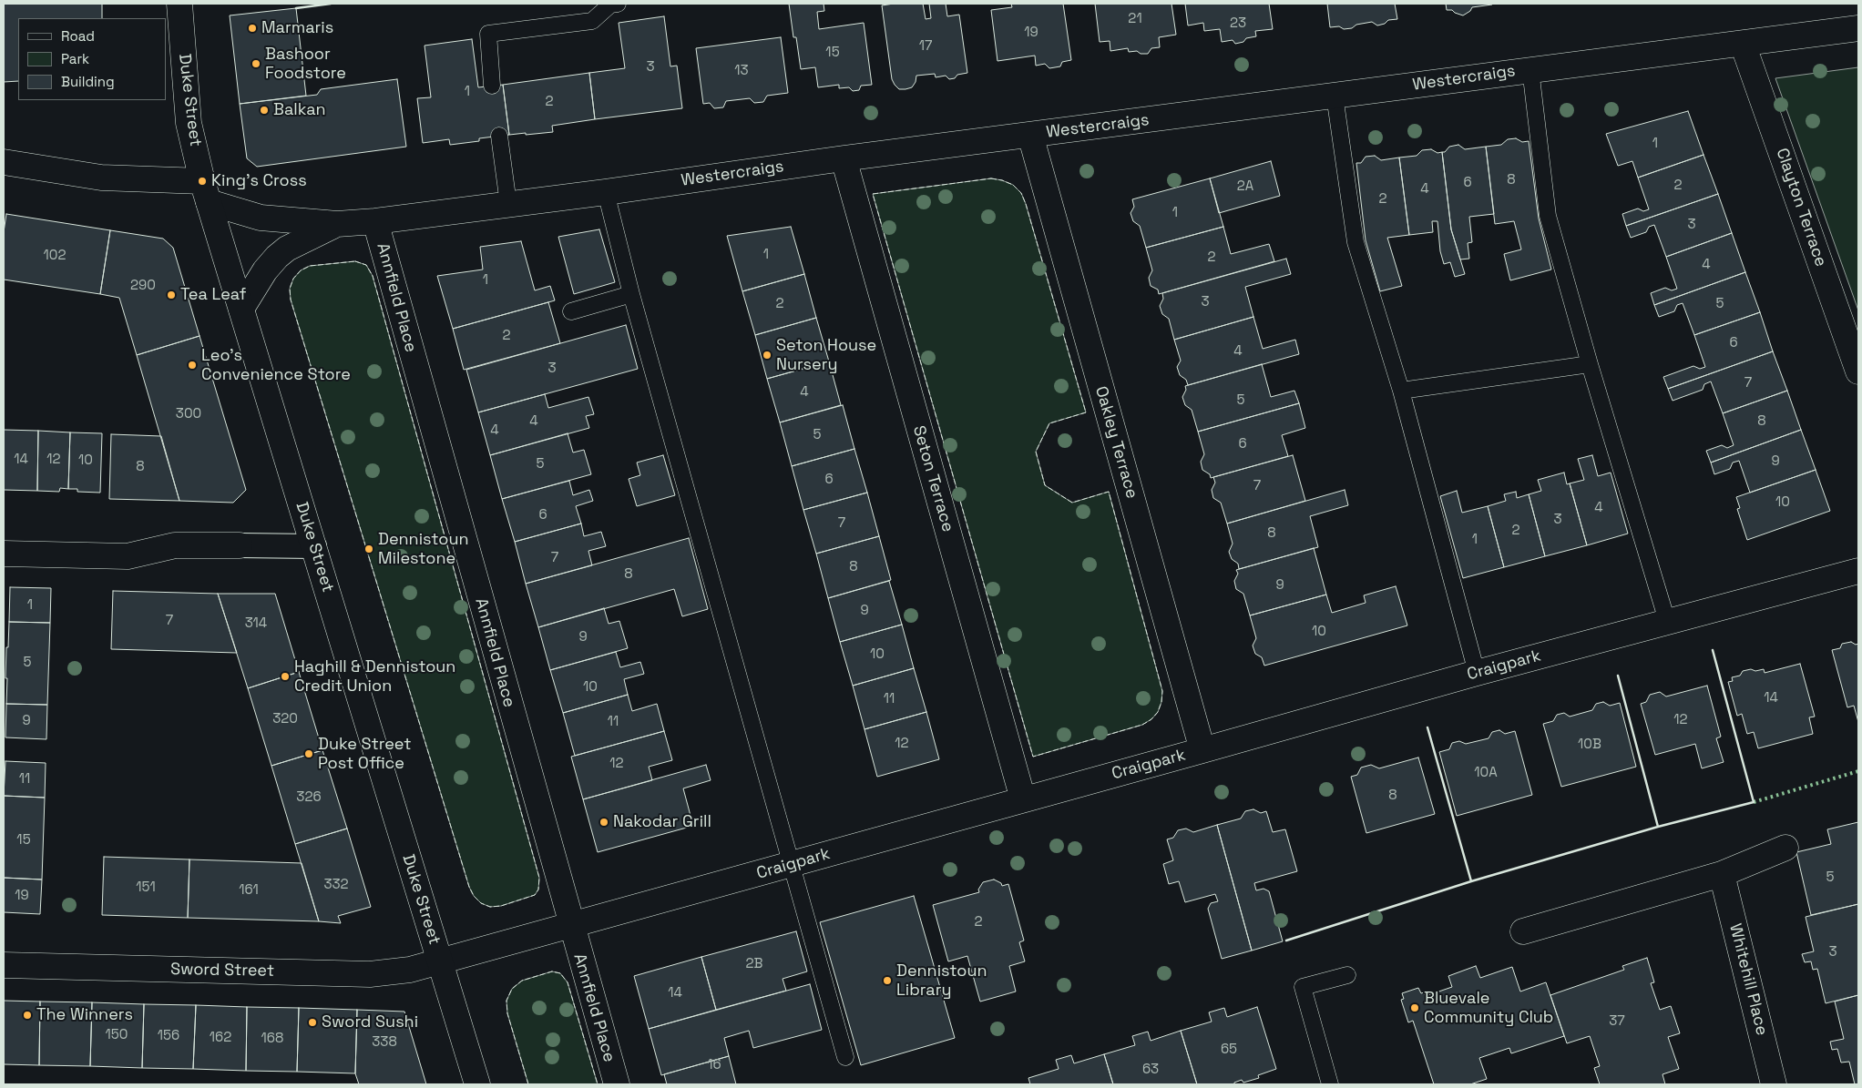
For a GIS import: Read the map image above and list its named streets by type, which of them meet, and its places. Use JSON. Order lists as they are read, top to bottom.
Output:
{
  "streets": {
    "street": [
      "Westercraigs",
      "Duke Street",
      "Clayton Terrace",
      "Annfield Place",
      "Oakley Terrace",
      "Seton Terrace",
      "Craigpark",
      "Sword Street",
      "Whitehill Place"
    ]
  },
  "crossings": [
    ["Westercraigs", "Duke Street"],
    ["Westercraigs", "Clayton Terrace"],
    ["Westercraigs", "Annfield Place"],
    ["Westercraigs", "Oakley Terrace"],
    ["Westercraigs", "Seton Terrace"],
    ["Duke Street", "Craigpark"],
    ["Duke Street", "Sword Street"],
    ["Annfield Place", "Craigpark"],
    ["Oakley Terrace", "Craigpark"],
    ["Seton Terrace", "Craigpark"],
    ["Craigpark", "Sword Street"]
  ],
  "places": [
    "Marmaris",
    "Bashoor Foodstore",
    "Balkan",
    "King’s Cross",
    "Tea Leaf",
    "Seton House Nursery",
    "Leo's Convenience Store",
    "Dennistoun Milestone",
    "Haghill & Dennistoun Credit Union",
    "Duke Street Post Office",
    "Nakodar Grill",
    "Dennistoun Library",
    "Bluevale Community Club",
    "The Winners",
    "Sword Sushi"
  ],
  "house_numbers": [
    "21",
    "23",
    "19",
    "17",
    "15",
    "3",
    "13",
    "1",
    "2",
    "1",
    "8",
    "6",
    "2",
    "2A",
    "4",
    "2",
    "1",
    "3",
    "1",
    "102",
    "2",
    "4",
    "1",
    "290",
    "3",
    "2",
    "5",
    "2",
    "6",
    "4",
    "3",
    "7",
    "4",
    "5",
    "300",
    "4",
    "8",
    "4",
    "5",
    "6",
    "14",
    "12",
    "10",
    "9",
    "5",
    "8",
    "6",
    "7",
    "10",
    "4",
    "6",
    "3",
    "7",
    "2",
    "8",
    "1",
    "7",
    "8",
    "8",
    "9",
    "1",
    "9",
    "7",
    "314",
    "10",
    "9",
    "10",
    "5",
    "10",
    "14",
    "11",
    "320",
    "12",
    "9",
    "11",
    "12",
    "10B",
    "12",
    "10A",
    "11",
    "8",
    "326",
    "15",
    "5",
    "332",
    "151",
    "161",
    "19",
    "2",
    "3",
    "2B",
    "14",
    "37",
    "150",
    "156",
    "162",
    "168",
    "338",
    "65",
    "16",
    "63"
  ],
  "legend": ["Road", "Park", "Building"]
}
